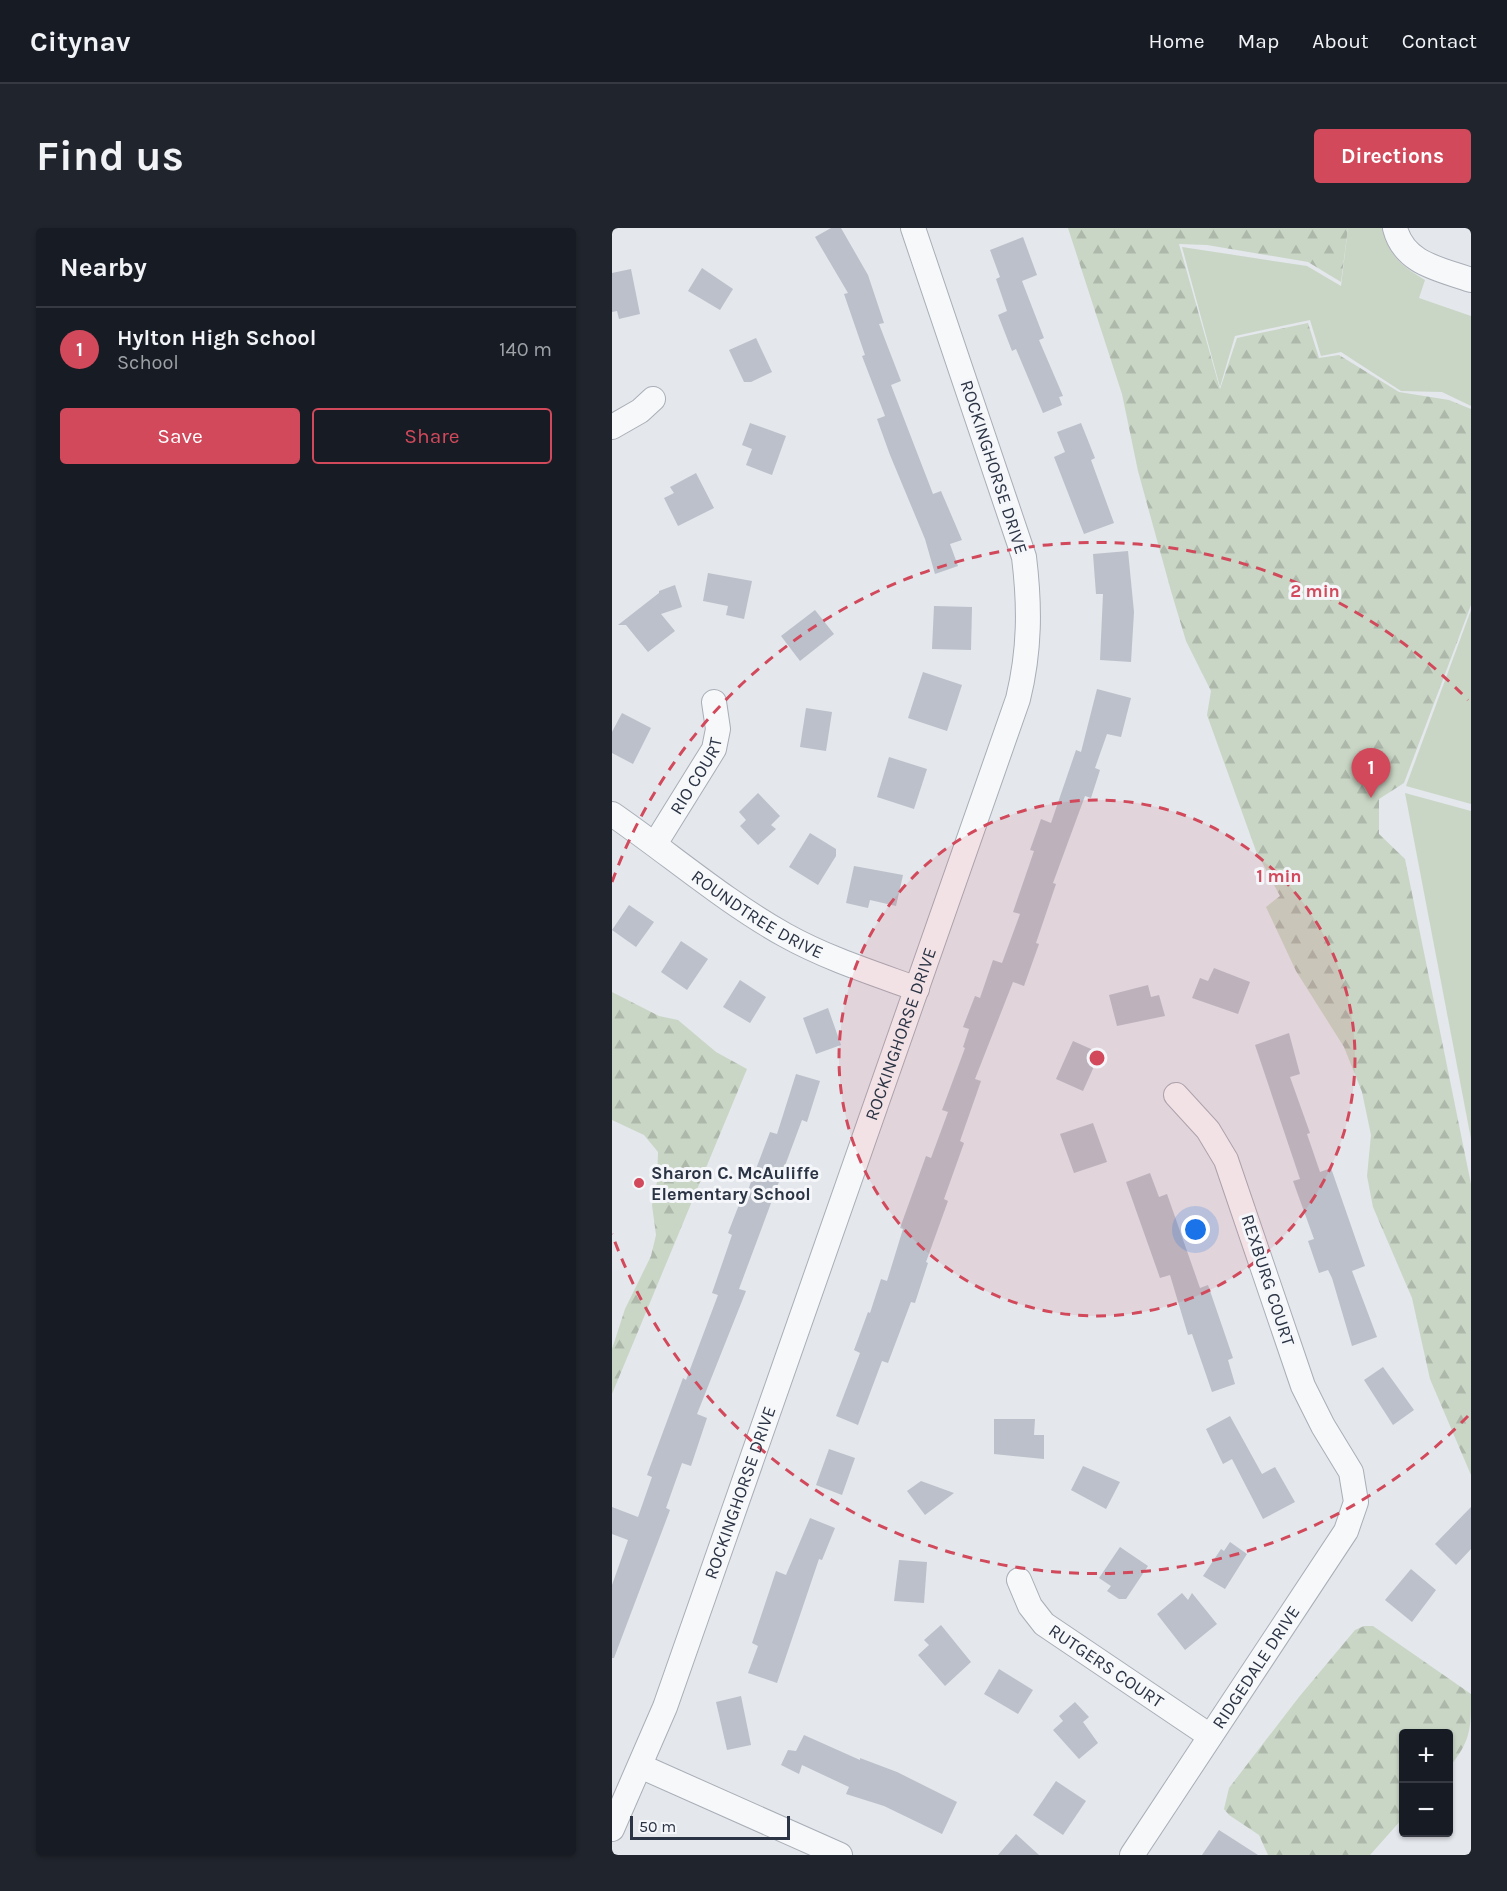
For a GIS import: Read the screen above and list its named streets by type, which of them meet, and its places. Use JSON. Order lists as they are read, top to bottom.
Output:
{
  "streets": {
    "street": [
      "ROCKINGHORSE DRIVE",
      "RIO COURT",
      "ROUNDTREE DRIVE",
      "REXBURG COURT",
      "RUTGERS COURT",
      "RIDGEDALE DRIVE"
    ]
  },
  "crossings": [
    ["ROCKINGHORSE DRIVE", "ROUNDTREE DRIVE"],
    ["RIO COURT", "ROUNDTREE DRIVE"],
    ["REXBURG COURT", "RIDGEDALE DRIVE"],
    ["RUTGERS COURT", "RIDGEDALE DRIVE"]
  ],
  "places": ["Sharon C. McAuliffe Elementary School"],
  "scale_bar": "50 m",
  "page": {
    "header": "Citynav",
    "nav": [
      "Home",
      "Map",
      "About",
      "Contact"
    ],
    "buttons": [
      "Directions",
      ["Save", "Share"]
    ],
    "title": "Find us",
    "heading": "Nearby",
    "list": [
      {
        "mark": "1",
        "name": "Hylton High School",
        "note": "School",
        "value": "140 m"
      }
    ],
    "pins": "1",
    "map_buttons": ["+", "−"],
    "scale": "50 m"
  },
  "rings": ["2 min", "1 min"]
}
